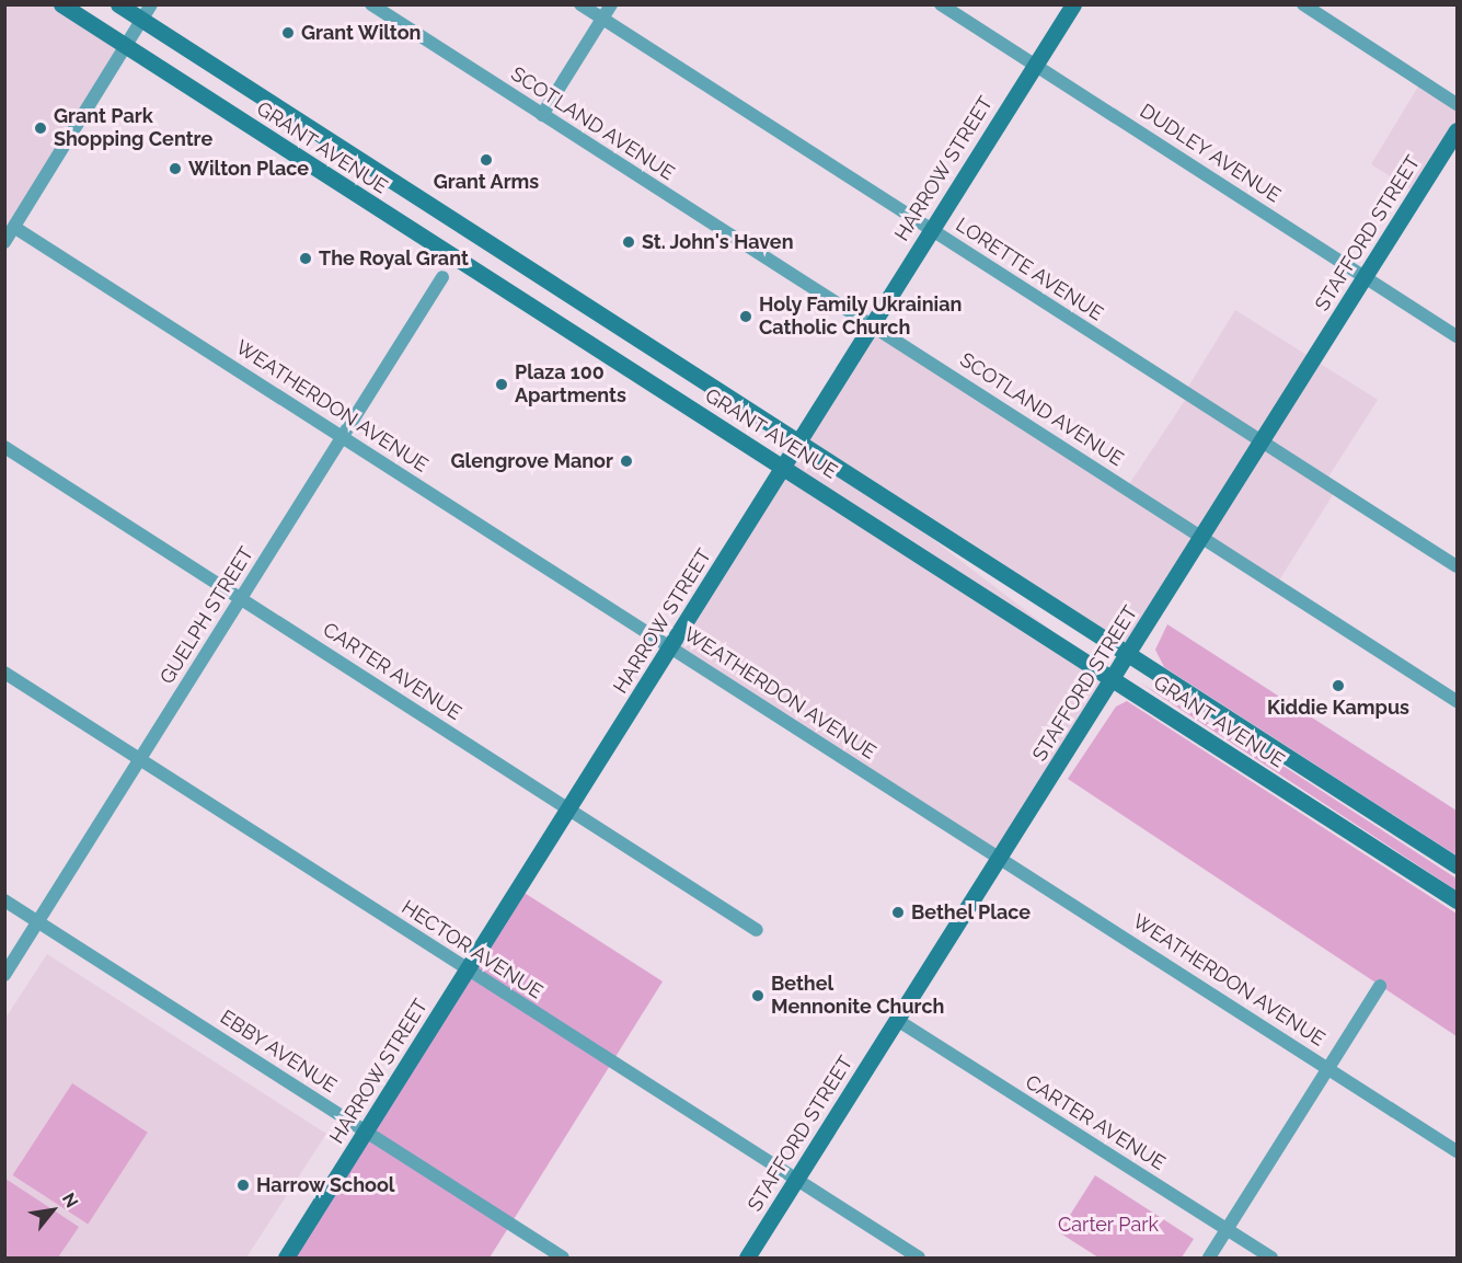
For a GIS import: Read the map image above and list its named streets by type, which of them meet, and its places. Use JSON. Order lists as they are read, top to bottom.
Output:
{
  "streets": {
    "main road": ["GRANT AVENUE", "HARROW STREET", "STAFFORD STREET"],
    "street": [
      "SCOTLAND AVENUE",
      "DUDLEY AVENUE",
      "LORETTE AVENUE",
      "WEATHERDON AVENUE",
      "GUELPH STREET",
      "CARTER AVENUE",
      "HECTOR AVENUE",
      "EBBY AVENUE"
    ]
  },
  "crossings": [
    ["SCOTLAND AVENUE", "HARROW STREET"],
    ["SCOTLAND AVENUE", "STAFFORD STREET"],
    ["GRANT AVENUE", "HARROW STREET"],
    ["GRANT AVENUE", "STAFFORD STREET"],
    ["DUDLEY AVENUE", "HARROW STREET"],
    ["DUDLEY AVENUE", "STAFFORD STREET"],
    ["HARROW STREET", "LORETTE AVENUE"],
    ["HARROW STREET", "WEATHERDON AVENUE"],
    ["HARROW STREET", "CARTER AVENUE"],
    ["HARROW STREET", "HECTOR AVENUE"],
    ["HARROW STREET", "EBBY AVENUE"],
    ["STAFFORD STREET", "LORETTE AVENUE"],
    ["STAFFORD STREET", "WEATHERDON AVENUE"],
    ["STAFFORD STREET", "CARTER AVENUE"],
    ["STAFFORD STREET", "HECTOR AVENUE"],
    ["WEATHERDON AVENUE", "GUELPH STREET"],
    ["GUELPH STREET", "CARTER AVENUE"],
    ["GUELPH STREET", "HECTOR AVENUE"],
    ["GUELPH STREET", "EBBY AVENUE"]
  ],
  "parks": ["Carter Park"],
  "places": [
    "Grant Wilton",
    "Grant Park Shopping Centre",
    "Grant Arms",
    "Wilton Place",
    "St. John's Haven",
    "The Royal Grant",
    "Holy Family Ukrainian Catholic Church",
    "Plaza 100 Apartments",
    "Glengrove Manor",
    "Kiddie Kampus",
    "Bethel Place",
    "Bethel Mennonite Church",
    "Harrow School"
  ],
  "north": "top right"
}
